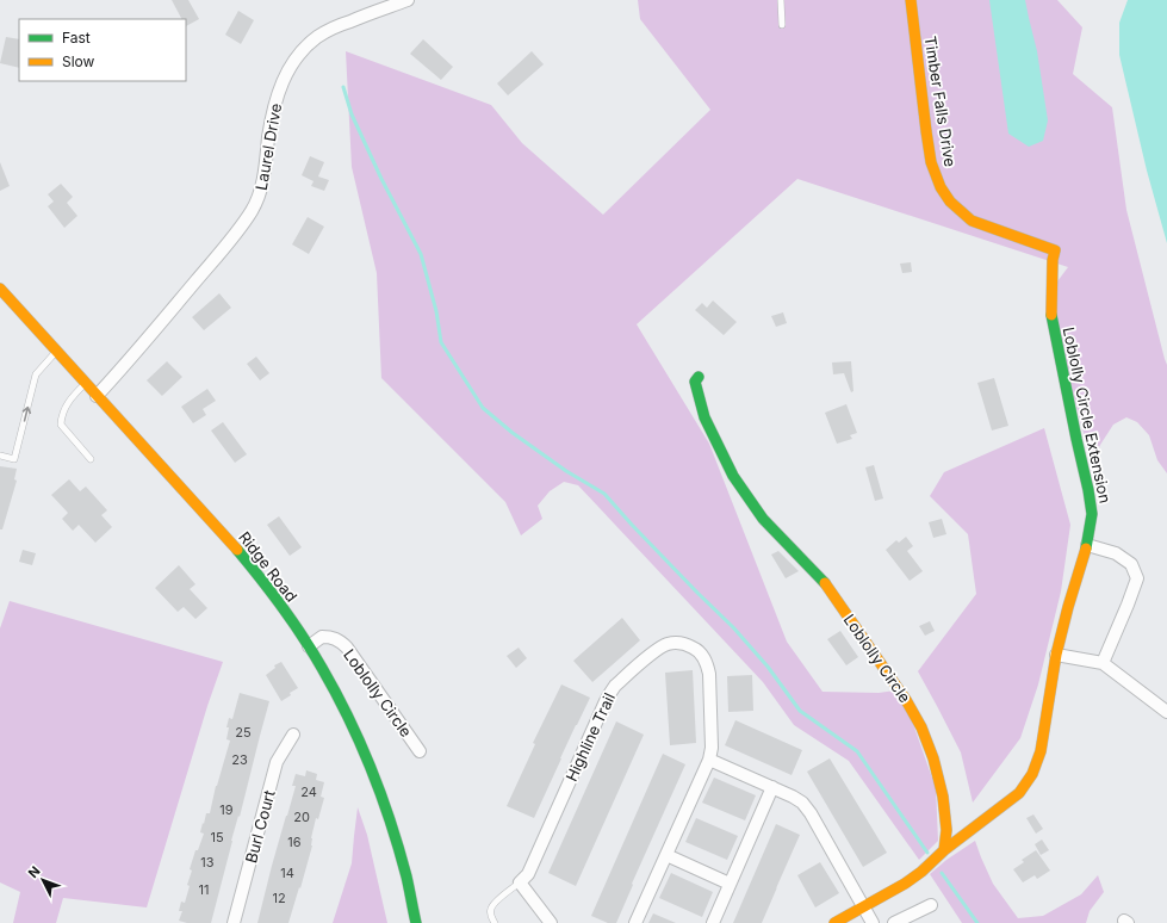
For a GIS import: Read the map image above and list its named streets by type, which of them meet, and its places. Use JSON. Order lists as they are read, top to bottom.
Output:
{
  "streets": {
    "street": [
      "Timber Falls Drive",
      "Laurel Drive",
      "Loblolly Circle Extension",
      "Ridge Road",
      "Loblolly Circle",
      "Highline Trail",
      "Burl Court"
    ]
  },
  "crossings": [
    ["Timber Falls Drive", "Loblolly Circle Extension"],
    ["Laurel Drive", "Ridge Road"],
    ["Loblolly Circle Extension", "Loblolly Circle"],
    ["Ridge Road", "Loblolly Circle"]
  ],
  "house_numbers": [
    "25",
    "23",
    "24",
    "19",
    "20",
    "15",
    "16",
    "13",
    "14",
    "11",
    "12"
  ],
  "legend": ["Fast", "Slow"],
  "north": "top left"
}
